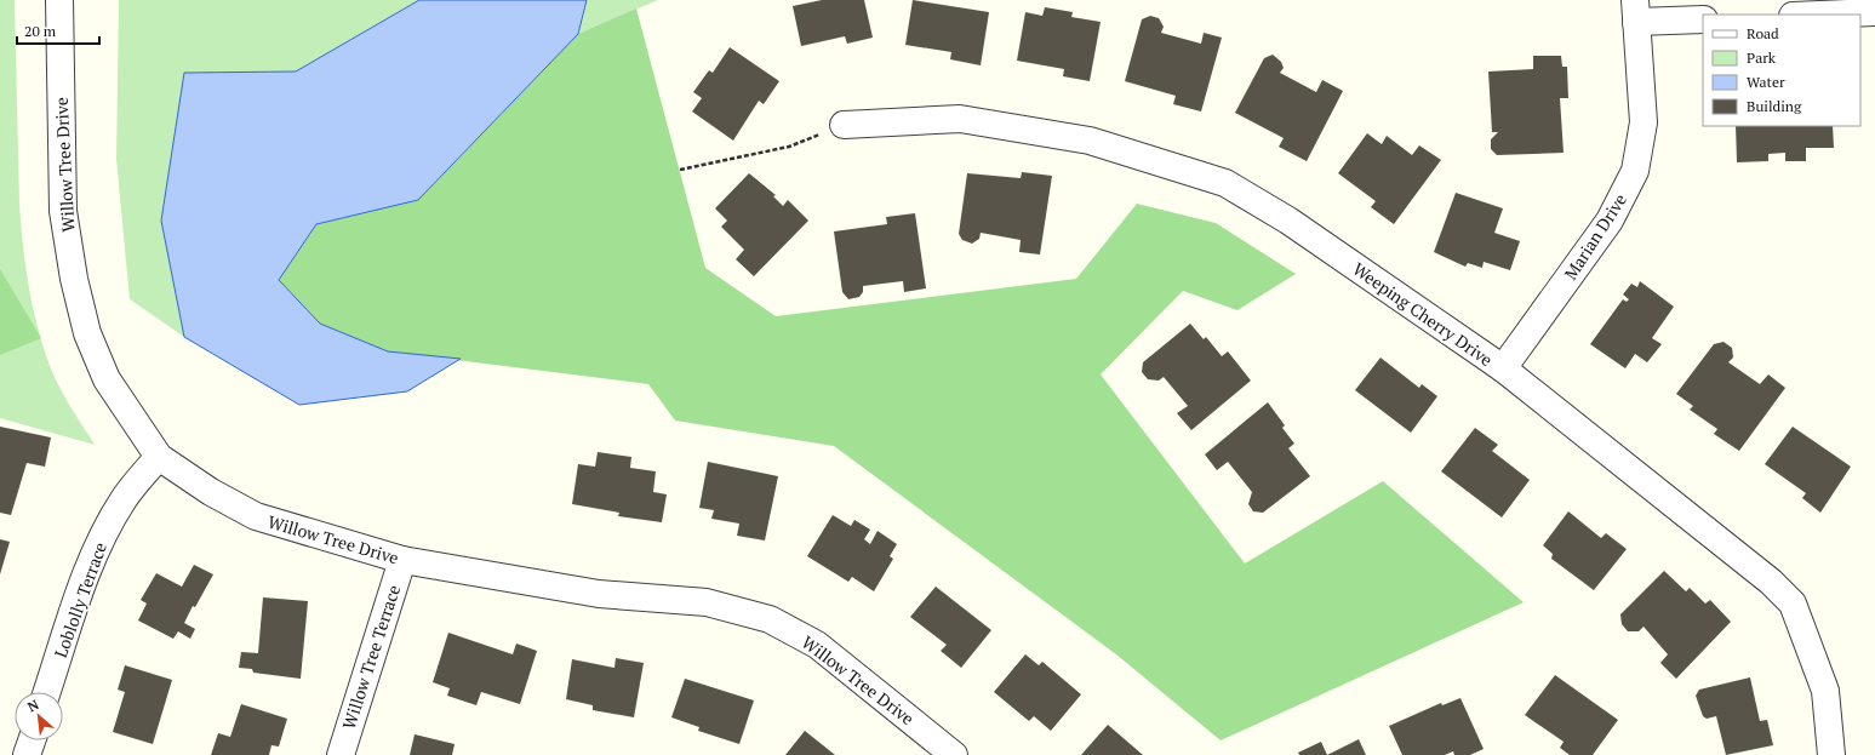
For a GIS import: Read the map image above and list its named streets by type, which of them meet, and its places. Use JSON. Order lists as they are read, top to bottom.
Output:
{
  "streets": {
    "street": [
      "Willow Tree Drive",
      "Marian Drive",
      "Weeping Cherry Drive",
      "Loblolly Terrace",
      "Willow Tree Terrace"
    ]
  },
  "crossings": [
    ["Willow Tree Drive", "Loblolly Terrace"],
    ["Willow Tree Drive", "Willow Tree Terrace"],
    ["Marian Drive", "Weeping Cherry Drive"]
  ],
  "legend": [
    "Road",
    "Park",
    "Water",
    "Building"
  ],
  "scale_bar": "20 m",
  "north": "top left"
}
